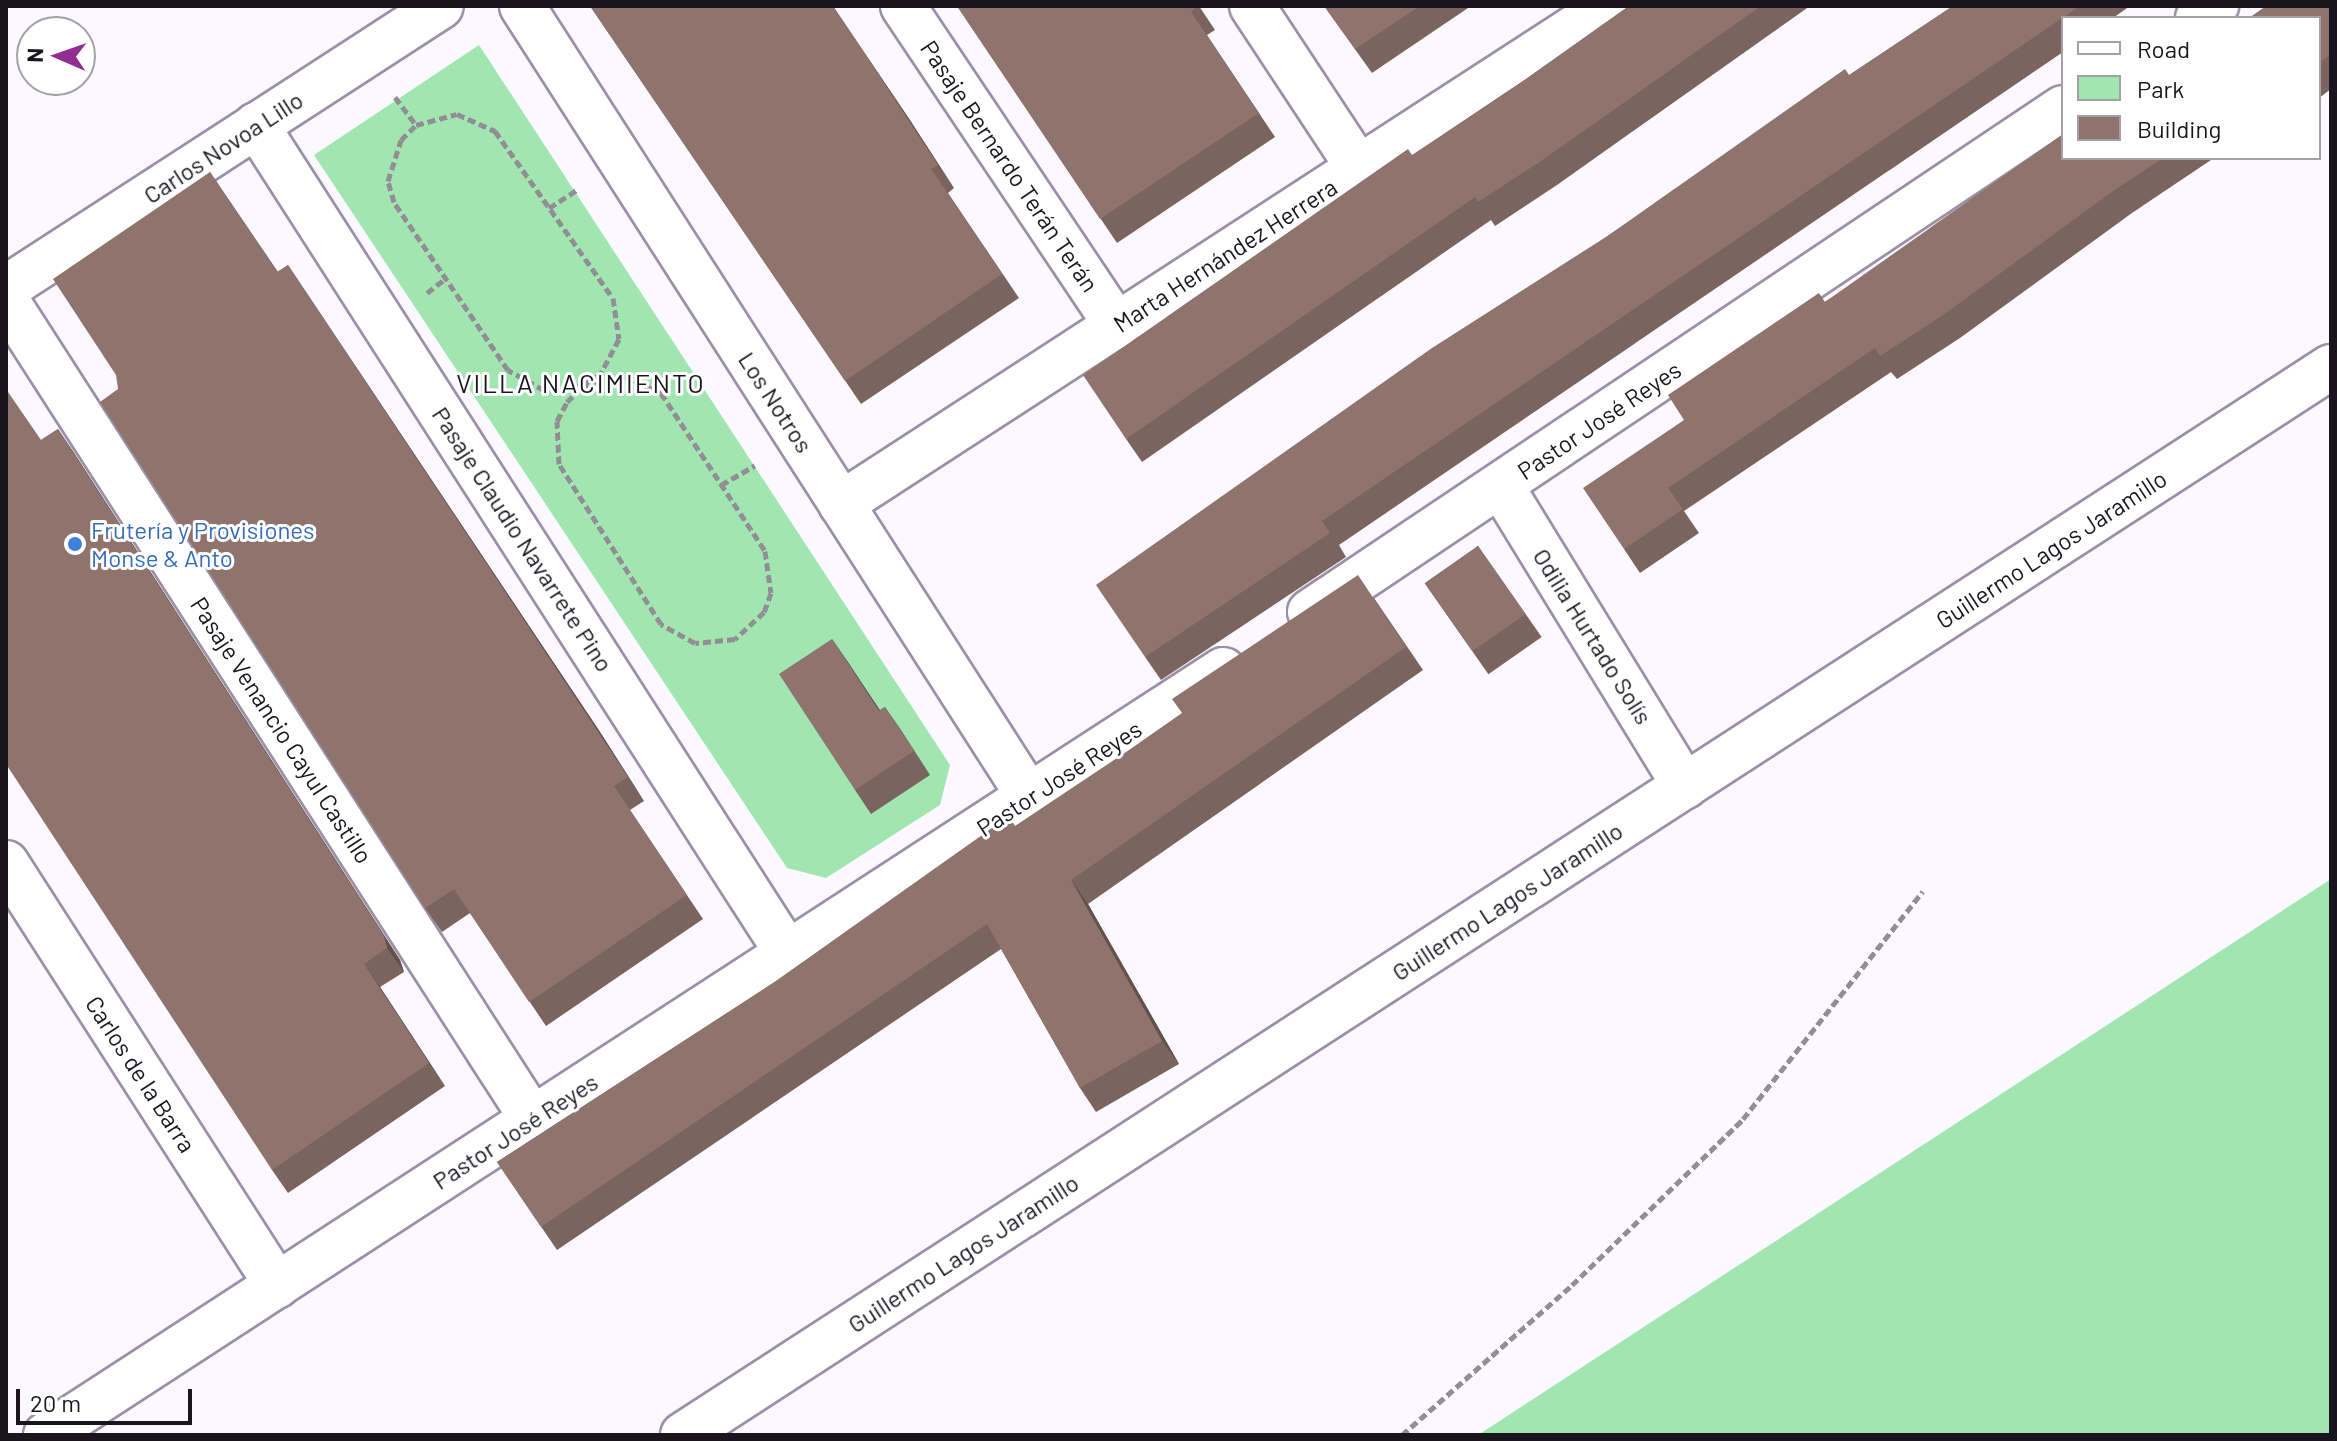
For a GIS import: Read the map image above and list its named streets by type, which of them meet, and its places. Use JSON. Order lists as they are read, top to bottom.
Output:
{
  "streets": {
    "street": [
      "Carlos Novoa Lillo",
      "Pasaje Bernardo Terán Terán",
      "Marta Hernández Herrera",
      "Los Notros",
      "Pastor José Reyes",
      "Pasaje Claudio Navarrete Pino",
      "Guillermo Lagos Jaramillo",
      "Odilia Hurtado Solís",
      "Pasaje Venancio Cayul Castillo",
      "Carlos de la Barra"
    ]
  },
  "crossings": [
    ["Carlos Novoa Lillo", "Pasaje Claudio Navarrete Pino"],
    ["Pasaje Bernardo Terán Terán", "Marta Hernández Herrera"],
    ["Marta Hernández Herrera", "Los Notros"],
    ["Los Notros", "Pastor José Reyes"],
    ["Pastor José Reyes", "Pasaje Claudio Navarrete Pino"],
    ["Pastor José Reyes", "Odilia Hurtado Solís"],
    ["Pastor José Reyes", "Pasaje Venancio Cayul Castillo"],
    ["Pastor José Reyes", "Carlos de la Barra"],
    ["Guillermo Lagos Jaramillo", "Odilia Hurtado Solís"]
  ],
  "districts": ["VILLA NACIMIENTO"],
  "places": ["Frutería y Provisiones Monse & Anto"],
  "legend": ["Road", "Park", "Building"],
  "scale_bar": "20 m",
  "north": "left"
}
